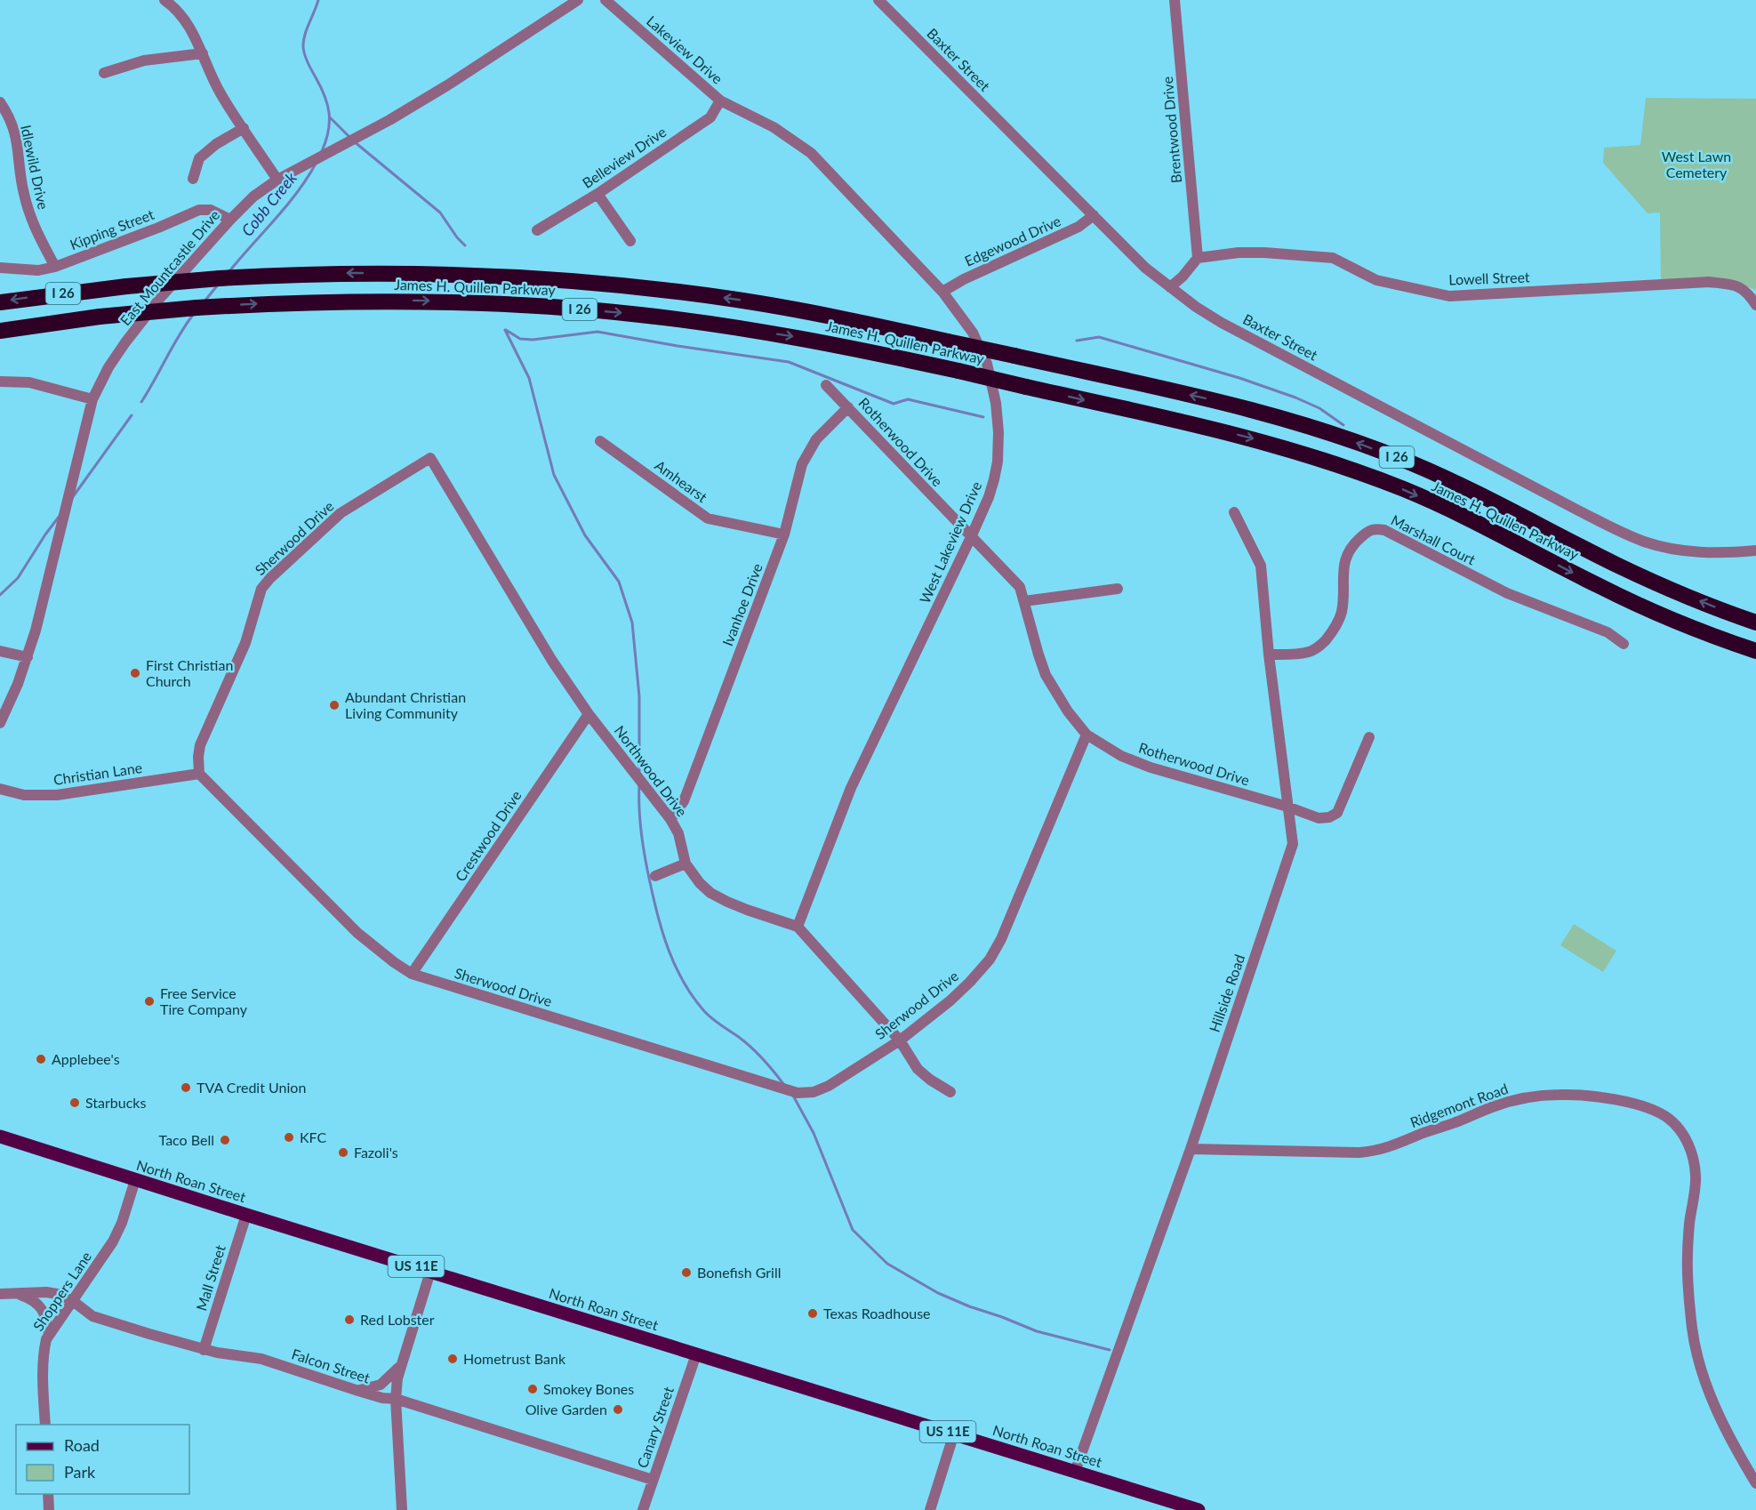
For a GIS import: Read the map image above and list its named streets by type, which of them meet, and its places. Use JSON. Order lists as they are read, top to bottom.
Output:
{
  "streets": {
    "highway": ["James H. Quillen Parkway", "I 26"],
    "main road": ["North Roan Street", "US 11E"],
    "street": [
      "Lakeview Drive",
      "Baxter Street",
      "Brentwood Drive",
      "Belleview Drive",
      "Idlewild Drive",
      "Kipping Street",
      "Edgewood Drive",
      "East Mountcastle Drive",
      "Lowell Street",
      "Rotherwood Drive",
      "Amhearst",
      "Sherwood Drive",
      "Marshall Court",
      "West Lakeview Drive",
      "Ivanhoe Drive",
      "Northwood Drive",
      "Christian Lane",
      "Crestwood Drive",
      "Hillside Road",
      "Ridgemont Road",
      "Mall Street",
      "Shoppers Lane",
      "Falcon Street",
      "Canary Street"
    ]
  },
  "crossings": [
    ["Lakeview Drive", "Belleview Drive"],
    ["Lakeview Drive", "West Lakeview Drive"],
    ["Baxter Street", "Edgewood Drive"],
    ["Brentwood Drive", "Lowell Street"],
    ["Belleview Drive", "West Lakeview Drive"],
    ["Idlewild Drive", "Kipping Street"],
    ["Kipping Street", "East Mountcastle Drive"],
    ["Edgewood Drive", "West Lakeview Drive"],
    ["Rotherwood Drive", "Sherwood Drive"],
    ["Rotherwood Drive", "West Lakeview Drive"],
    ["Rotherwood Drive", "Ivanhoe Drive"],
    ["Rotherwood Drive", "Hillside Road"],
    ["Amhearst", "Ivanhoe Drive"],
    ["Sherwood Drive", "Northwood Drive"],
    ["Sherwood Drive", "Christian Lane"],
    ["Sherwood Drive", "Crestwood Drive"],
    ["Marshall Court", "Hillside Road"],
    ["West Lakeview Drive", "Northwood Drive"],
    ["Ivanhoe Drive", "Northwood Drive"],
    ["Northwood Drive", "Crestwood Drive"],
    ["Hillside Road", "Ridgemont Road"],
    ["Hillside Road", "North Roan Street"],
    ["North Roan Street", "Mall Street"],
    ["North Roan Street", "Shoppers Lane"],
    ["North Roan Street", "Canary Street"],
    ["Mall Street", "Falcon Street"],
    ["Shoppers Lane", "Falcon Street"],
    ["Falcon Street", "Canary Street"]
  ],
  "water": ["Cobb Creek"],
  "parks": ["West Lawn Cemetery"],
  "places": [
    "First Christian Church",
    "Abundant Christian Living Community",
    "Free Service Tire Company",
    "Applebee's",
    "TVA Credit Union",
    "Starbucks",
    "KFC",
    "Taco Bell",
    "Fazoli's",
    "Bonefish Grill",
    "Texas Roadhouse",
    "Red Lobster",
    "Hometrust Bank",
    "Smokey Bones",
    "Olive Garden"
  ],
  "legend": ["Road", "Park"]
}
